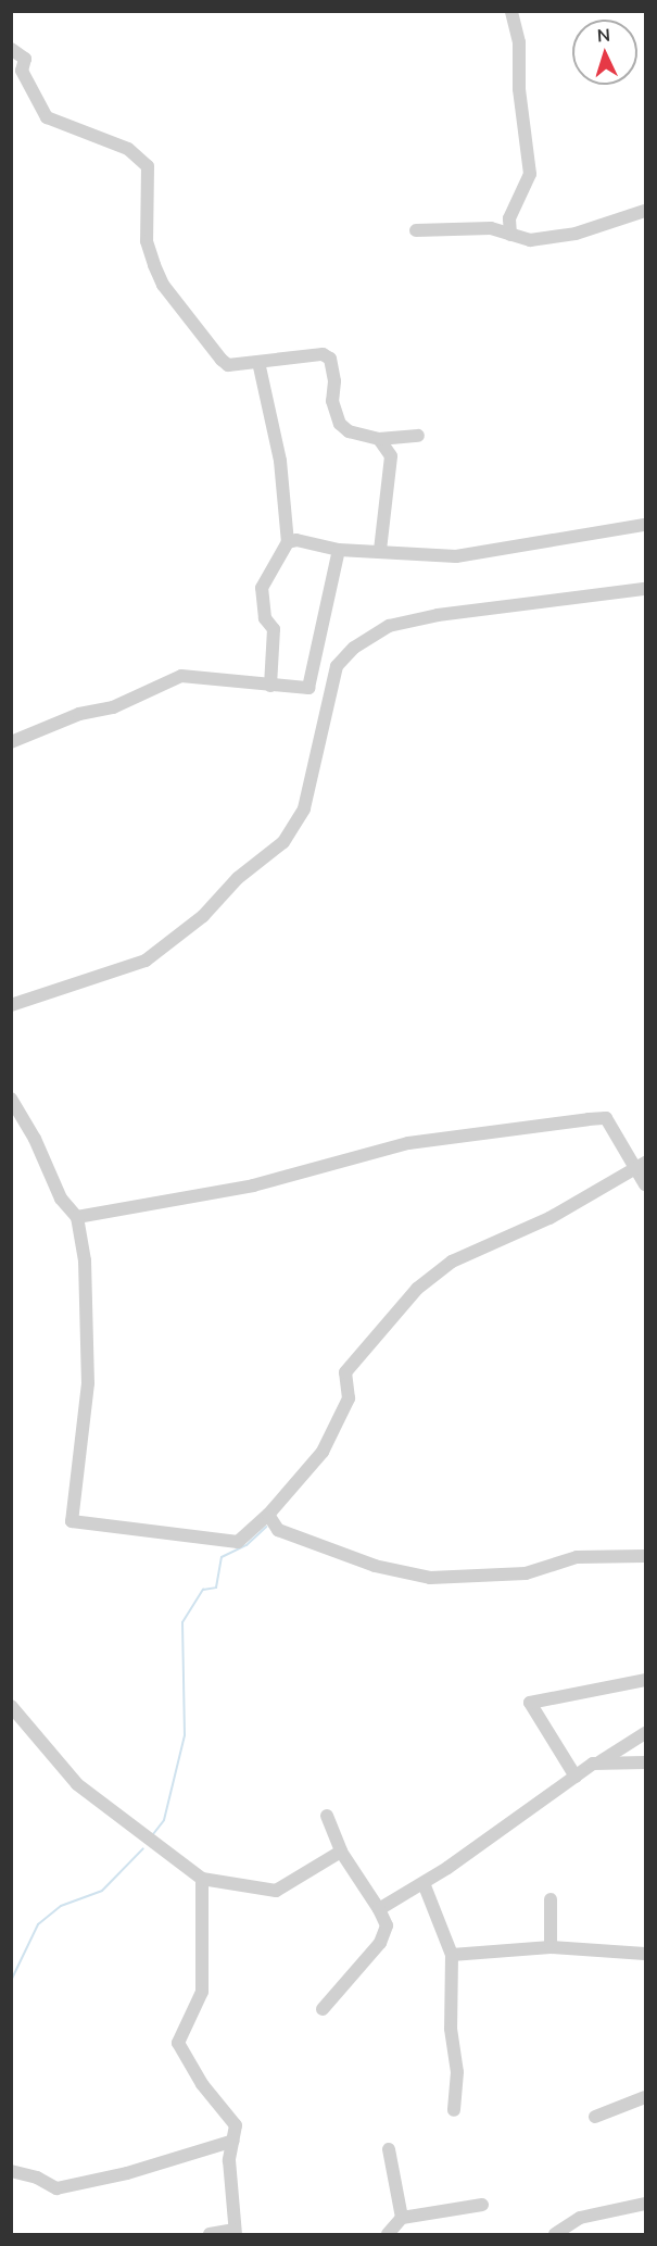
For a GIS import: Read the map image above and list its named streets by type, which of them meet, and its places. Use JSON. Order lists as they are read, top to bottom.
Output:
{
  "north": "top"
}
